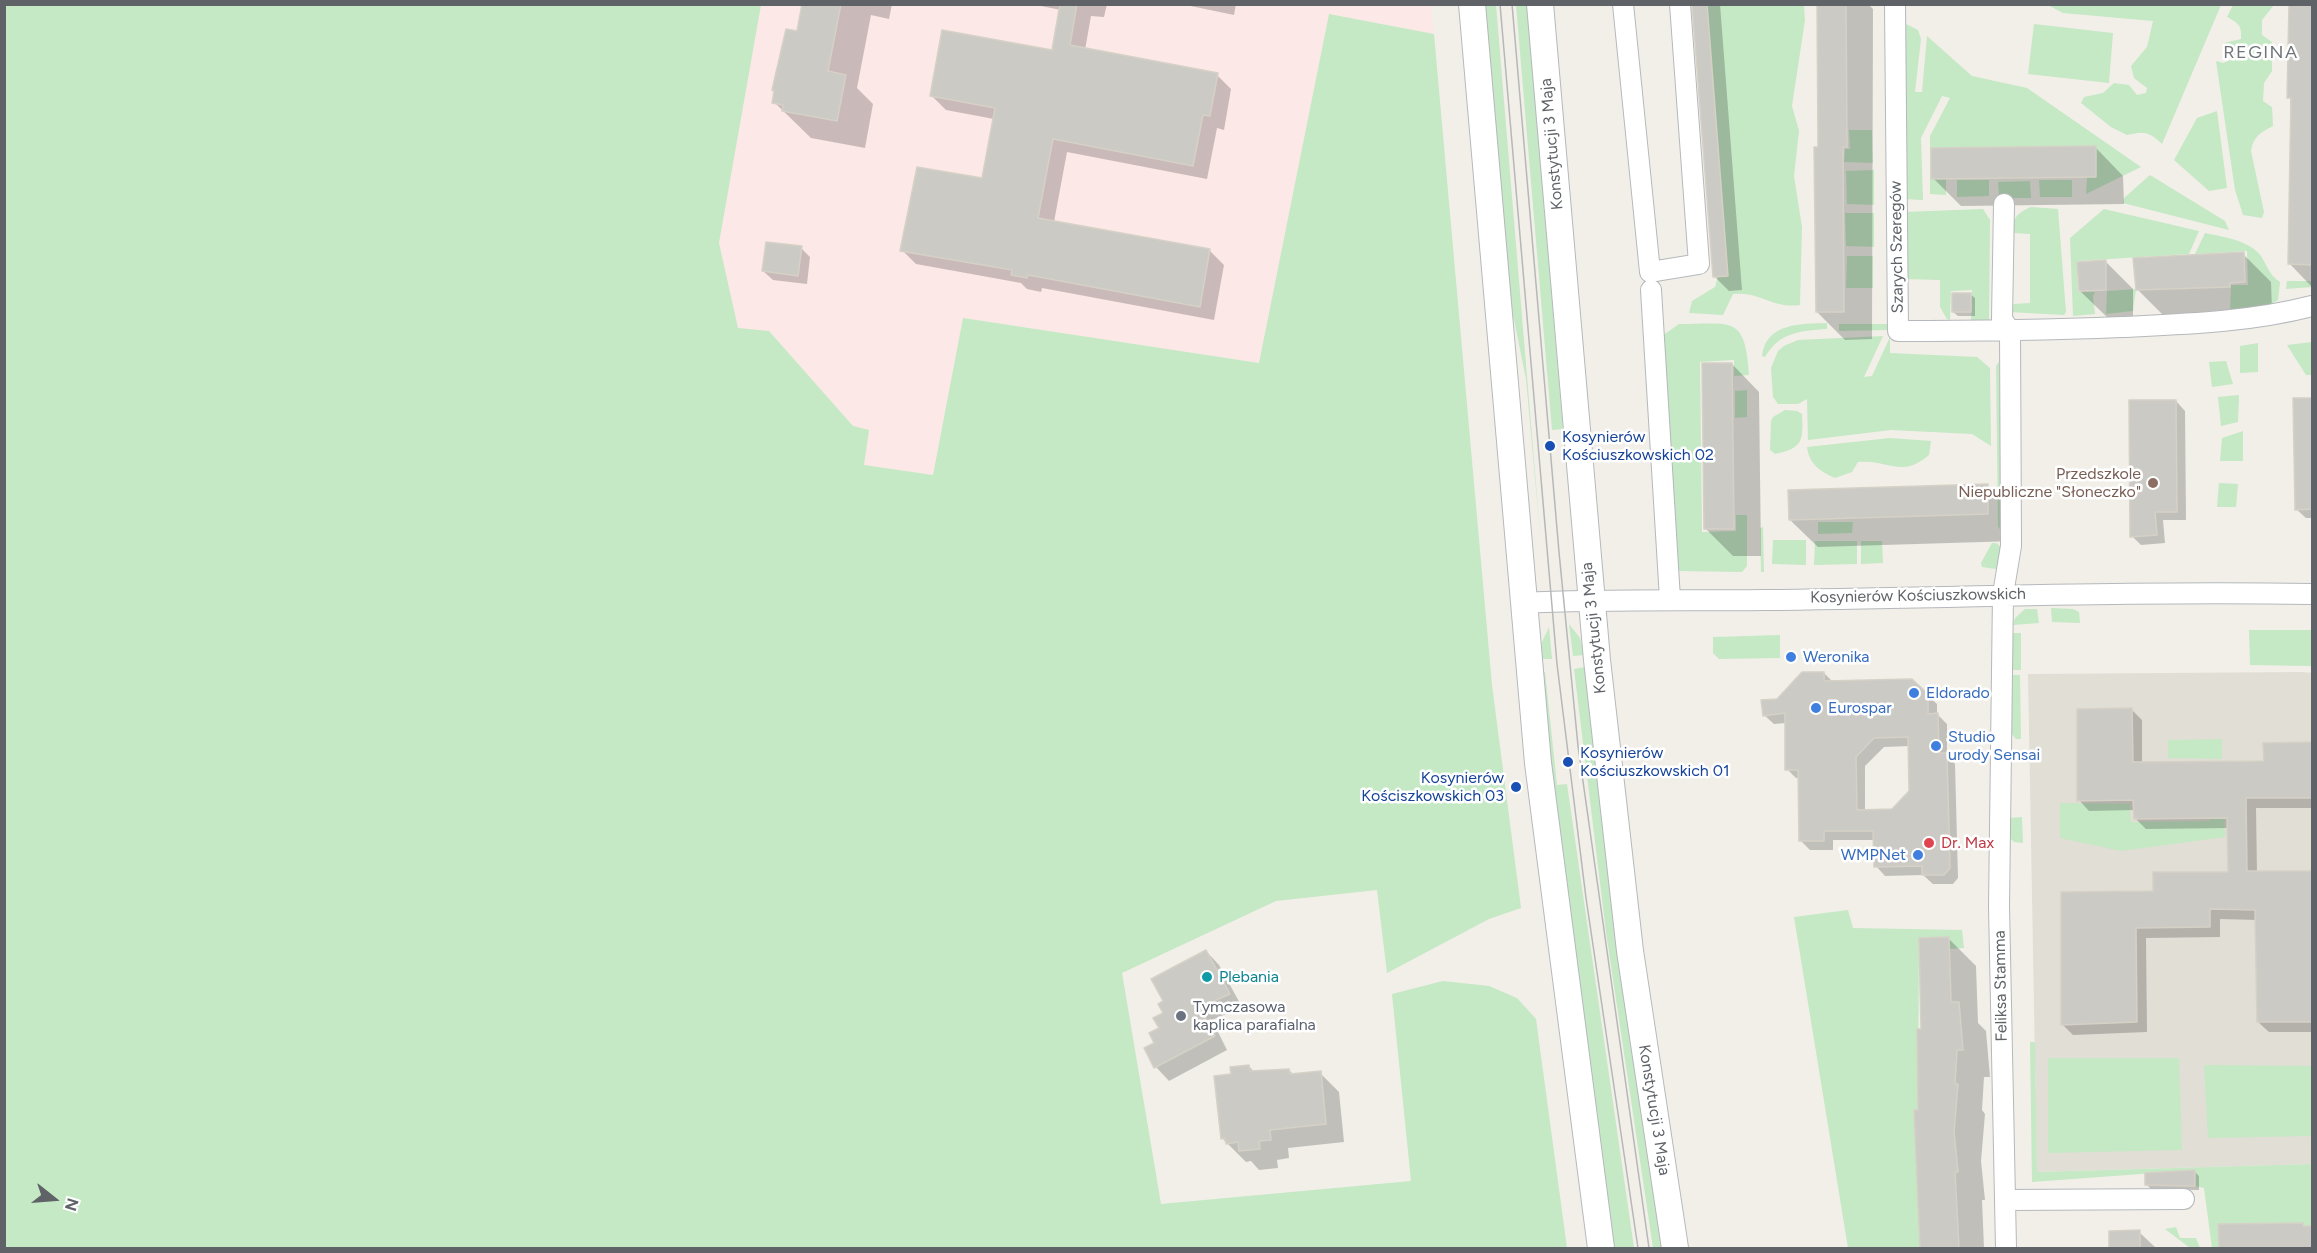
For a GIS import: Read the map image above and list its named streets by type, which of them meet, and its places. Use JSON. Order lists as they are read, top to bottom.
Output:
{
  "streets": {
    "street": [
      "Konstytucji 3 Maja",
      "Szarych Szeregów",
      "Kosynierów Kościuszkowskich",
      "Feliksa Stamma"
    ]
  },
  "crossings": [
    ["Konstytucji 3 Maja", "Kosynierów Kościuszkowskich"],
    ["Kosynierów Kościuszkowskich", "Feliksa Stamma"]
  ],
  "districts": ["REGINA"],
  "places": [
    "Kosynierów Kościuszkowskich 02",
    "Przedszkole Niepubliczne \"Słoneczko\"",
    "Weronika",
    "Eldorado",
    "Eurospar",
    "Studio urody Sensai",
    "Kosynierów Kościuszkowskich 01",
    "Kosynierów Kościszkowskich 03",
    "Dr. Max",
    "WMPNet",
    "Plebania",
    "Tymczasowa kaplica parafialna"
  ],
  "north": "right"
}
